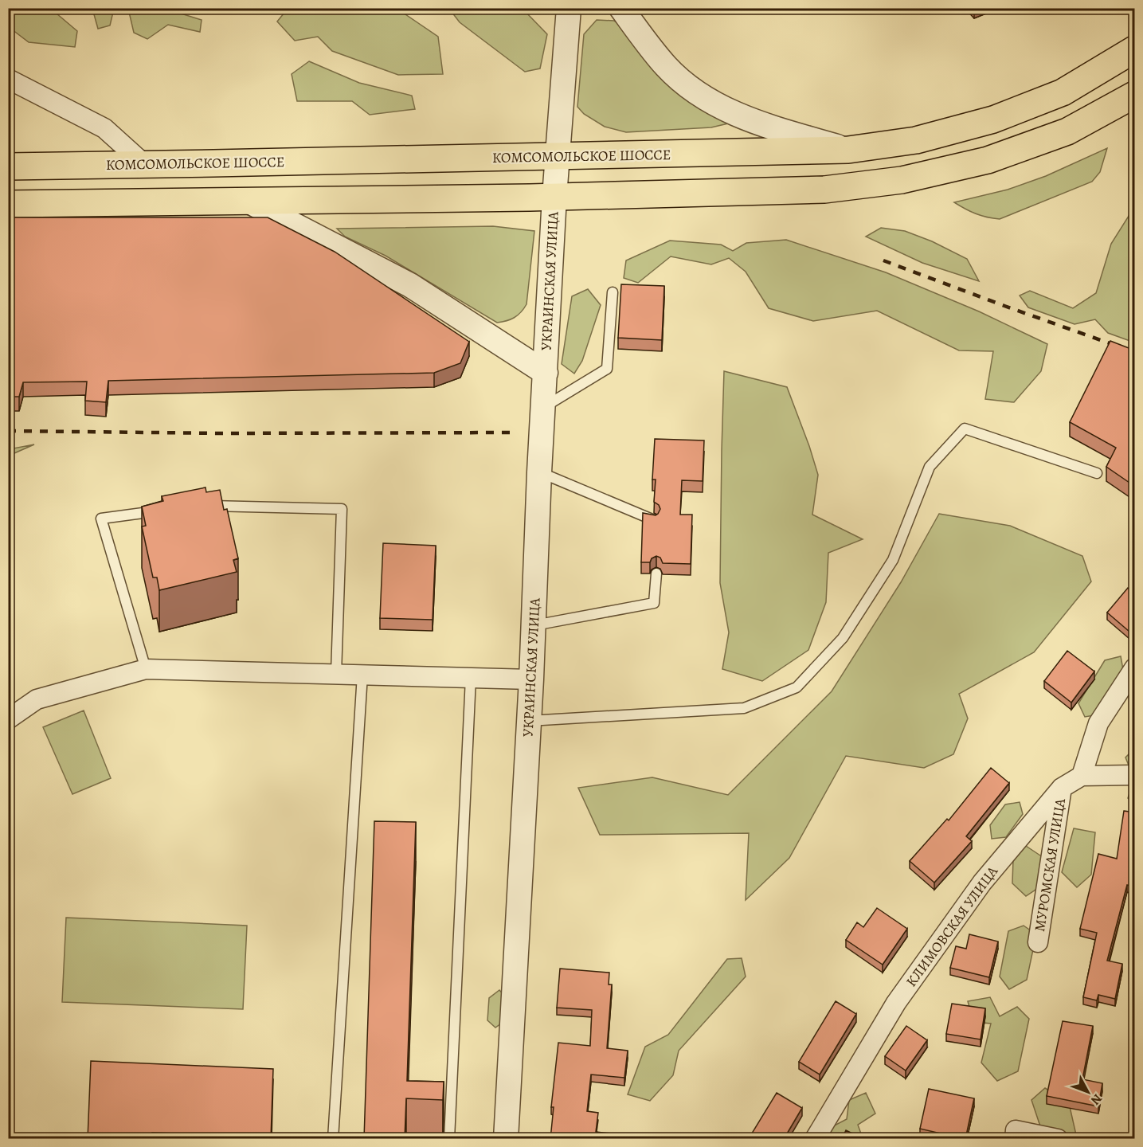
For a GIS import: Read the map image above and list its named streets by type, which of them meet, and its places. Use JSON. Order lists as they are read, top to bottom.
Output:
{
  "streets": {
    "main road": ["КОМСОМОЛЬСКОЕ ШОССЕ"],
    "street": ["УКРАИНСКАЯ УЛИЦА", "МУРОМСКАЯ УЛИЦА", "КЛИМОВСКАЯ УЛИЦА"]
  },
  "crossings": [
    ["КОМСОМОЛЬСКОЕ ШОССЕ", "УКРАИНСКАЯ УЛИЦА"],
    ["МУРОМСКАЯ УЛИЦА", "КЛИМОВСКАЯ УЛИЦА"]
  ],
  "north": "bottom right"
}
